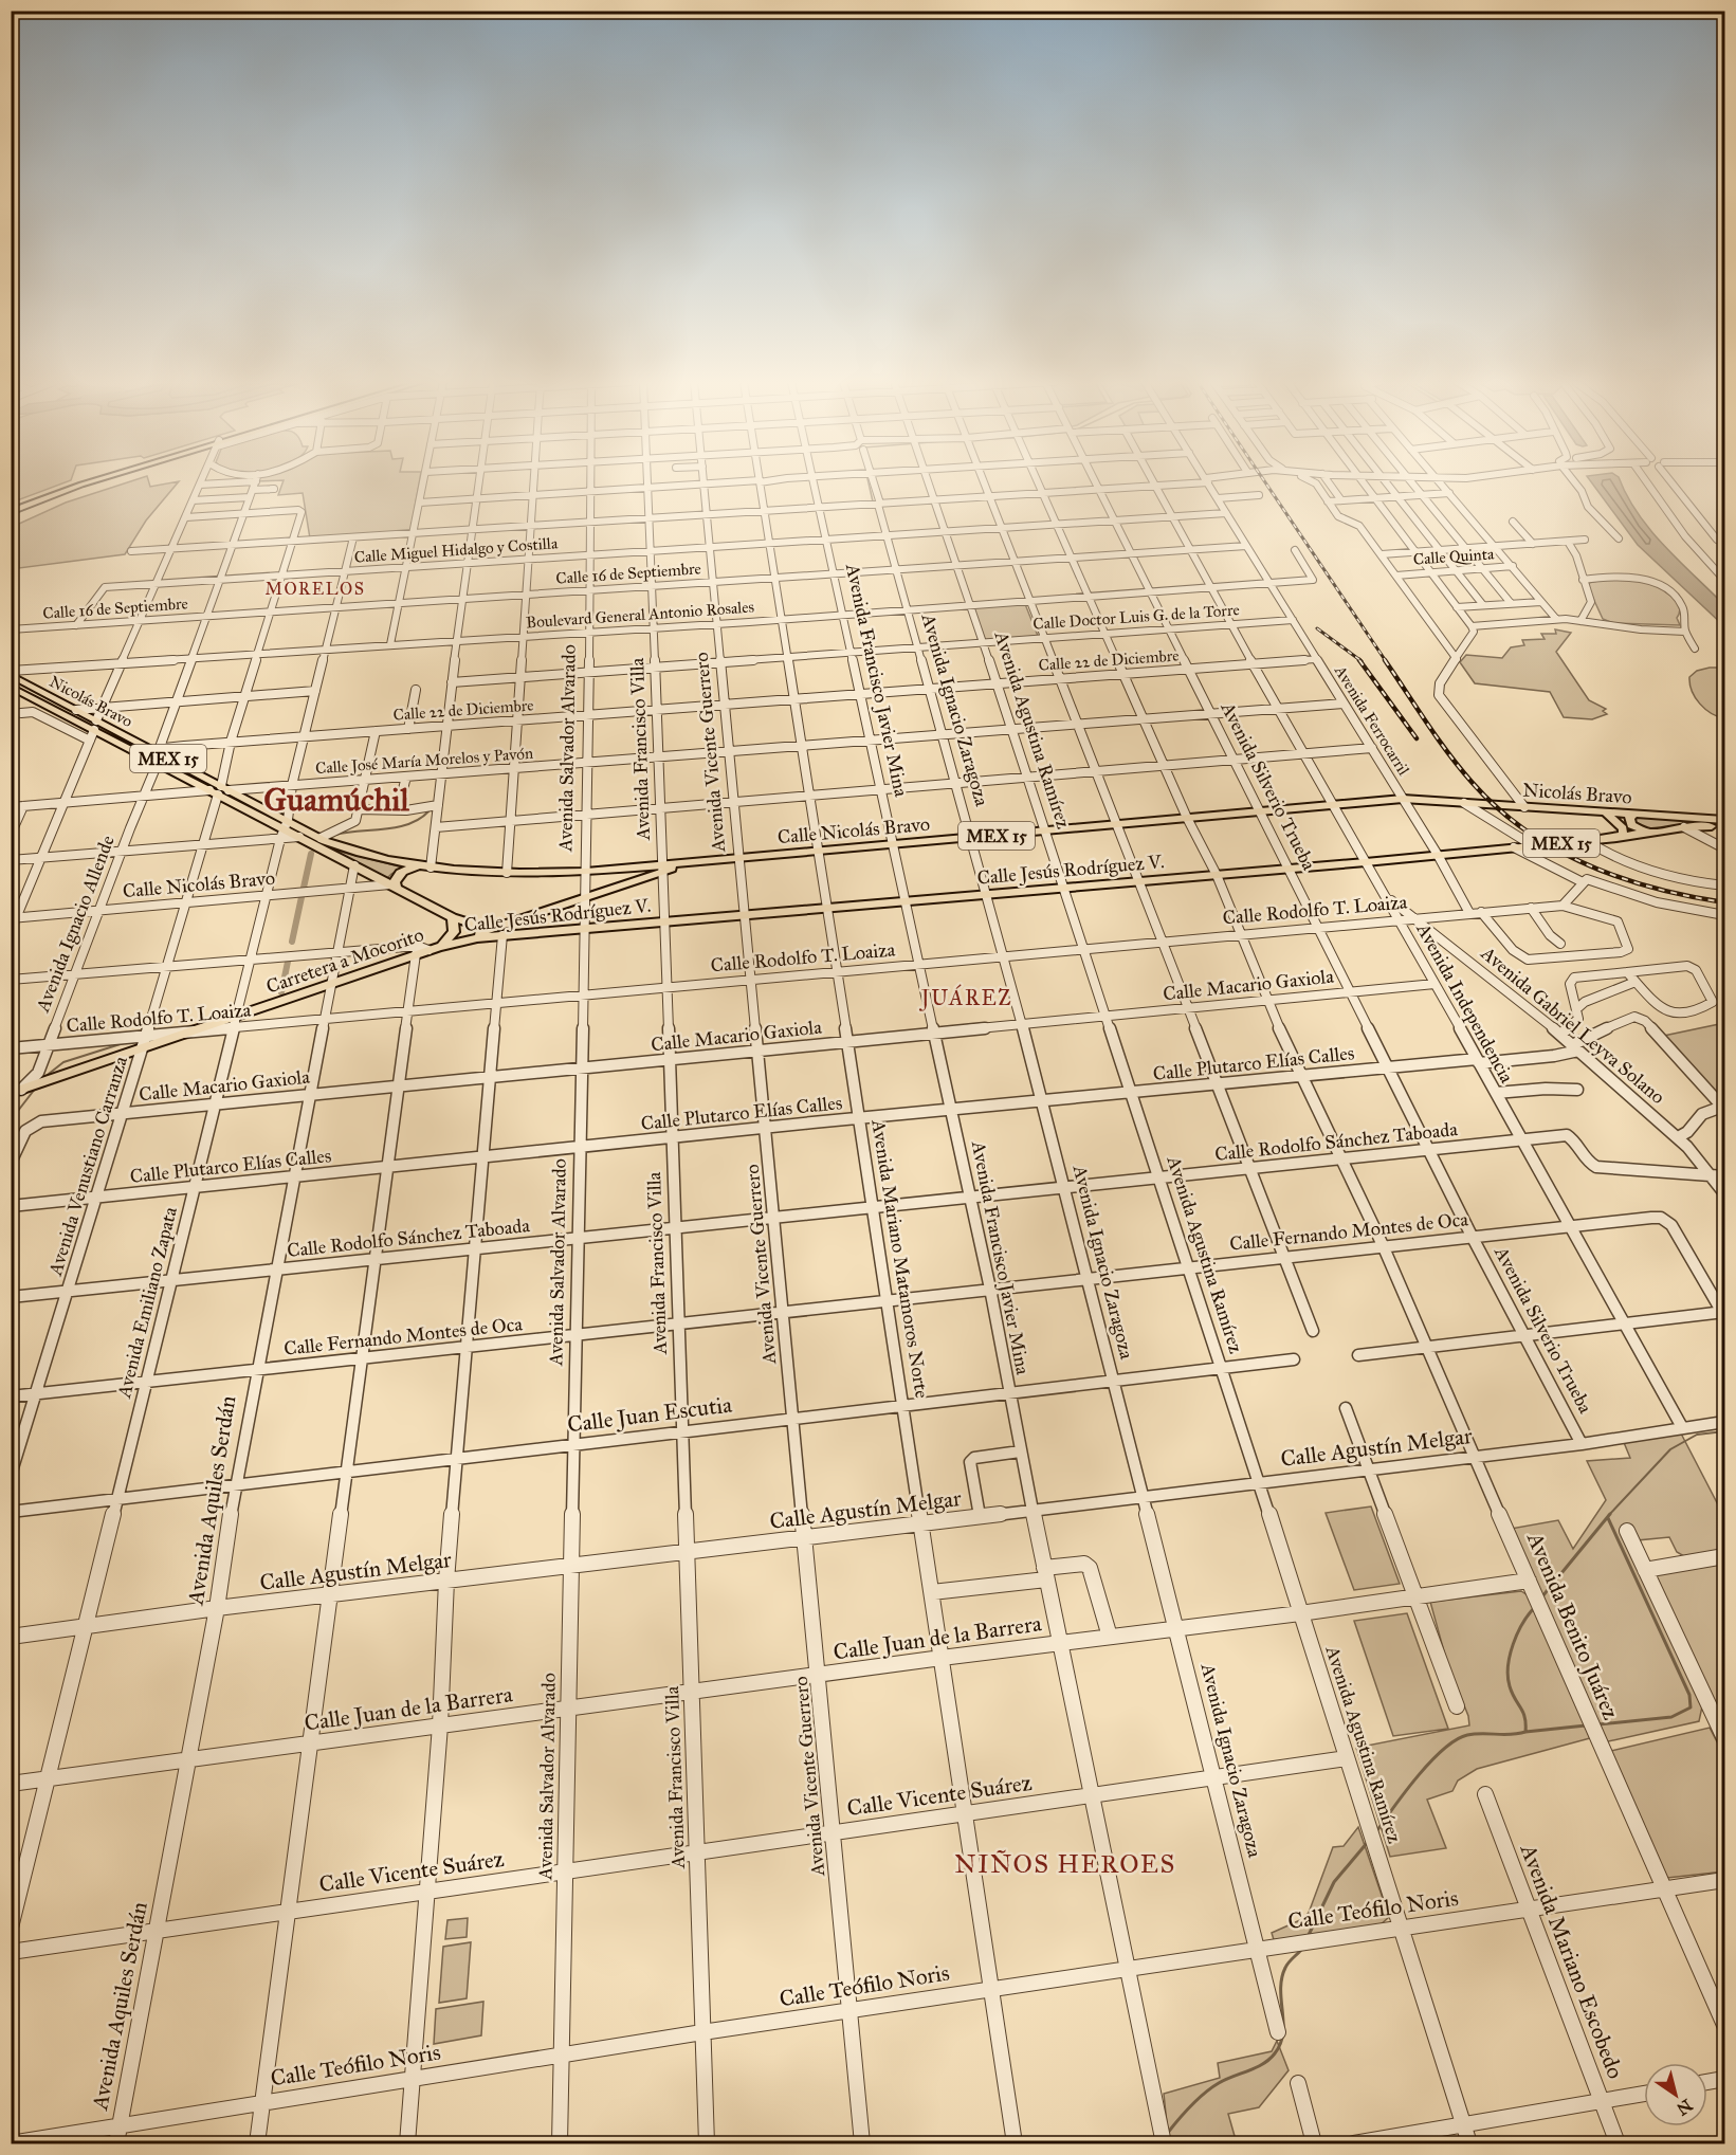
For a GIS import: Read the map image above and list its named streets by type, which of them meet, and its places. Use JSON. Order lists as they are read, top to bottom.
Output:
{
  "streets": {
    "main road": [
      "Nicolás Bravo",
      "MEX 15",
      "Calle Nicolás Bravo",
      "Calle Jesús Rodríguez V.",
      "Carretera a Mocorito"
    ],
    "street": [
      "Calle Miguel Hidalgo y Costilla",
      "Calle Quinta",
      "Calle 16 de Septiembre",
      "Boulevard General Antonio Rosales",
      "Calle Doctor Luis G. de la Torre",
      "Calle 22 de Diciembre",
      "Avenida Francisco Javier Mina",
      "Avenida Ignacio Zaragoza",
      "Avenida Ferrocarril",
      "Avenida Agustina Ramírez",
      "Avenida Salvador Alvarado",
      "Avenida Francisco Villa",
      "Avenida Vicente Guerrero",
      "Calle José María Morelos y Pavón",
      "Avenida Silverio Trueba",
      "Calle Rodolfo T. Loaiza",
      "Avenida Ignacio Allende",
      "Calle Macario Gaxiola",
      "Avenida Independencia",
      "Avenida Gabriel Leyva Solano",
      "Calle Plutarco Elías Calles",
      "Calle Rodolfo Sánchez Taboada",
      "Avenida Venustiano Carranza",
      "Calle Fernando Montes de Oca",
      "Avenida Mariano Matamoros Norte",
      "Avenida Emiliano Zapata",
      "Calle Juan Escutia",
      "Calle Agustín Melgar",
      "Avenida Aquiles Serdán",
      "Avenida Benito Juárez",
      "Calle Juan de la Barrera",
      "Calle Vicente Suárez",
      "Calle Teófilo Noris",
      "Avenida Mariano Escobedo"
    ]
  },
  "crossings": [
    ["Calle Miguel Hidalgo y Costilla", "Calle 16 de Septiembre"],
    ["Calle Miguel Hidalgo y Costilla", "Avenida Francisco Javier Mina"],
    ["Calle Miguel Hidalgo y Costilla", "Avenida Ignacio Zaragoza"],
    ["Calle Miguel Hidalgo y Costilla", "Avenida Ferrocarril"],
    ["Calle Miguel Hidalgo y Costilla", "Avenida Agustina Ramírez"],
    ["Calle Miguel Hidalgo y Costilla", "Avenida Salvador Alvarado"],
    ["Calle Miguel Hidalgo y Costilla", "Avenida Francisco Villa"],
    ["Calle Miguel Hidalgo y Costilla", "Avenida Vicente Guerrero"],
    ["Calle Miguel Hidalgo y Costilla", "Avenida Silverio Trueba"],
    ["Calle Miguel Hidalgo y Costilla", "Avenida Independencia"],
    ["Calle Miguel Hidalgo y Costilla", "Avenida Venustiano Carranza"],
    ["Calle Miguel Hidalgo y Costilla", "Avenida Mariano Matamoros Norte"],
    ["Calle Miguel Hidalgo y Costilla", "Avenida Emiliano Zapata"],
    ["Calle 16 de Septiembre", "Avenida Francisco Javier Mina"],
    ["Calle 16 de Septiembre", "Avenida Ignacio Zaragoza"],
    ["Calle 16 de Septiembre", "Avenida Ferrocarril"],
    ["Calle 16 de Septiembre", "Avenida Agustina Ramírez"],
    ["Calle 16 de Septiembre", "Avenida Salvador Alvarado"],
    ["Calle 16 de Septiembre", "Avenida Francisco Villa"],
    ["Calle 16 de Septiembre", "Avenida Vicente Guerrero"],
    ["Calle 16 de Septiembre", "Avenida Silverio Trueba"],
    ["Calle 16 de Septiembre", "Avenida Independencia"],
    ["Calle 16 de Septiembre", "Avenida Venustiano Carranza"],
    ["Calle 16 de Septiembre", "Avenida Mariano Matamoros Norte"],
    ["Calle 16 de Septiembre", "Avenida Emiliano Zapata"],
    ["Boulevard General Antonio Rosales", "Avenida Francisco Javier Mina"],
    ["Boulevard General Antonio Rosales", "Nicolás Bravo"],
    ["Boulevard General Antonio Rosales", "Avenida Ignacio Zaragoza"],
    ["Boulevard General Antonio Rosales", "Avenida Ferrocarril"],
    ["Boulevard General Antonio Rosales", "Avenida Agustina Ramírez"],
    ["Boulevard General Antonio Rosales", "Avenida Salvador Alvarado"],
    ["Boulevard General Antonio Rosales", "Avenida Francisco Villa"],
    ["Boulevard General Antonio Rosales", "Avenida Vicente Guerrero"],
    ["Boulevard General Antonio Rosales", "Avenida Silverio Trueba"],
    ["Boulevard General Antonio Rosales", "Avenida Independencia"],
    ["Boulevard General Antonio Rosales", "Avenida Venustiano Carranza"],
    ["Boulevard General Antonio Rosales", "Avenida Mariano Matamoros Norte"],
    ["Boulevard General Antonio Rosales", "Avenida Emiliano Zapata"],
    ["Calle Doctor Luis G. de la Torre", "Avenida Francisco Javier Mina"],
    ["Calle Doctor Luis G. de la Torre", "Avenida Ignacio Zaragoza"],
    ["Calle Doctor Luis G. de la Torre", "Avenida Ferrocarril"],
    ["Calle Doctor Luis G. de la Torre", "Avenida Agustina Ramírez"],
    ["Calle Doctor Luis G. de la Torre", "Avenida Salvador Alvarado"],
    ["Calle Doctor Luis G. de la Torre", "Avenida Francisco Villa"],
    ["Calle Doctor Luis G. de la Torre", "Avenida Vicente Guerrero"],
    ["Calle Doctor Luis G. de la Torre", "Avenida Silverio Trueba"],
    ["Calle Doctor Luis G. de la Torre", "Avenida Independencia"],
    ["Calle Doctor Luis G. de la Torre", "Avenida Mariano Matamoros Norte"],
    ["Calle 22 de Diciembre", "Avenida Francisco Javier Mina"],
    ["Calle 22 de Diciembre", "Nicolás Bravo"],
    ["Calle 22 de Diciembre", "Avenida Ignacio Zaragoza"],
    ["Calle 22 de Diciembre", "Avenida Ferrocarril"],
    ["Calle 22 de Diciembre", "Avenida Agustina Ramírez"],
    ["Calle 22 de Diciembre", "Avenida Salvador Alvarado"],
    ["Calle 22 de Diciembre", "Avenida Francisco Villa"],
    ["Calle 22 de Diciembre", "Avenida Vicente Guerrero"],
    ["Calle 22 de Diciembre", "MEX 15"],
    ["Calle 22 de Diciembre", "Avenida Silverio Trueba"],
    ["Calle 22 de Diciembre", "Avenida Independencia"],
    ["Calle 22 de Diciembre", "Avenida Venustiano Carranza"],
    ["Calle 22 de Diciembre", "Avenida Mariano Matamoros Norte"],
    ["Calle 22 de Diciembre", "Avenida Emiliano Zapata"],
    ["Avenida Francisco Javier Mina", "Calle José María Morelos y Pavón"],
    ["Avenida Francisco Javier Mina", "Calle Nicolás Bravo"],
    ["Avenida Francisco Javier Mina", "Calle Jesús Rodríguez V."],
    ["Avenida Francisco Javier Mina", "Calle Rodolfo T. Loaiza"],
    ["Avenida Francisco Javier Mina", "Calle Macario Gaxiola"],
    ["Avenida Francisco Javier Mina", "Calle Plutarco Elías Calles"],
    ["Avenida Francisco Javier Mina", "Calle Rodolfo Sánchez Taboada"],
    ["Avenida Francisco Javier Mina", "Calle Fernando Montes de Oca"],
    ["Avenida Francisco Javier Mina", "Calle Juan Escutia"],
    ["Avenida Francisco Javier Mina", "Calle Agustín Melgar"],
    ["Avenida Francisco Javier Mina", "Calle Juan de la Barrera"],
    ["Avenida Francisco Javier Mina", "Calle Vicente Suárez"],
    ["Avenida Francisco Javier Mina", "Calle Teófilo Noris"],
    ["Nicolás Bravo", "MEX 15"],
    ["Nicolás Bravo", "Calle José María Morelos y Pavón"],
    ["Nicolás Bravo", "Calle Nicolás Bravo"],
    ["Nicolás Bravo", "Calle Jesús Rodríguez V."],
    ["Nicolás Bravo", "Avenida Venustiano Carranza"],
    ["Avenida Ignacio Zaragoza", "Calle José María Morelos y Pavón"],
    ["Avenida Ignacio Zaragoza", "Calle Nicolás Bravo"],
    ["Avenida Ignacio Zaragoza", "Calle Jesús Rodríguez V."],
    ["Avenida Ignacio Zaragoza", "Calle Rodolfo T. Loaiza"],
    ["Avenida Ignacio Zaragoza", "Calle Macario Gaxiola"],
    ["Avenida Ignacio Zaragoza", "Calle Plutarco Elías Calles"],
    ["Avenida Ignacio Zaragoza", "Calle Rodolfo Sánchez Taboada"],
    ["Avenida Ignacio Zaragoza", "Calle Fernando Montes de Oca"],
    ["Avenida Ignacio Zaragoza", "Calle Juan Escutia"],
    ["Avenida Ignacio Zaragoza", "Calle Agustín Melgar"],
    ["Avenida Ignacio Zaragoza", "Calle Juan de la Barrera"],
    ["Avenida Ignacio Zaragoza", "Calle Vicente Suárez"],
    ["Avenida Ignacio Zaragoza", "Calle Teófilo Noris"],
    ["Avenida Ferrocarril", "Calle José María Morelos y Pavón"],
    ["Avenida Ferrocarril", "Calle Nicolás Bravo"],
    ["Avenida Ferrocarril", "Calle Jesús Rodríguez V."],
    ["Avenida Ferrocarril", "Calle Rodolfo T. Loaiza"],
    ["Avenida Agustina Ramírez", "Calle José María Morelos y Pavón"],
    ["Avenida Agustina Ramírez", "Calle Nicolás Bravo"],
    ["Avenida Agustina Ramírez", "Calle Jesús Rodríguez V."],
    ["Avenida Agustina Ramírez", "Calle Rodolfo T. Loaiza"],
    ["Avenida Agustina Ramírez", "Calle Macario Gaxiola"],
    ["Avenida Agustina Ramírez", "Calle Plutarco Elías Calles"],
    ["Avenida Agustina Ramírez", "Calle Rodolfo Sánchez Taboada"],
    ["Avenida Agustina Ramírez", "Calle Fernando Montes de Oca"],
    ["Avenida Agustina Ramírez", "Calle Juan Escutia"],
    ["Avenida Agustina Ramírez", "Calle Agustín Melgar"],
    ["Avenida Agustina Ramírez", "Calle Juan de la Barrera"],
    ["Avenida Agustina Ramírez", "Calle Vicente Suárez"],
    ["Avenida Agustina Ramírez", "Calle Teófilo Noris"],
    ["Avenida Salvador Alvarado", "MEX 15"],
    ["Avenida Salvador Alvarado", "Calle José María Morelos y Pavón"],
    ["Avenida Salvador Alvarado", "Calle Jesús Rodríguez V."],
    ["Avenida Salvador Alvarado", "Calle Rodolfo T. Loaiza"],
    ["Avenida Salvador Alvarado", "Calle Macario Gaxiola"],
    ["Avenida Salvador Alvarado", "Calle Plutarco Elías Calles"],
    ["Avenida Salvador Alvarado", "Calle Rodolfo Sánchez Taboada"],
    ["Avenida Salvador Alvarado", "Calle Fernando Montes de Oca"],
    ["Avenida Salvador Alvarado", "Calle Juan Escutia"],
    ["Avenida Salvador Alvarado", "Calle Agustín Melgar"],
    ["Avenida Salvador Alvarado", "Calle Juan de la Barrera"],
    ["Avenida Salvador Alvarado", "Calle Vicente Suárez"],
    ["Avenida Salvador Alvarado", "Calle Teófilo Noris"],
    ["Avenida Francisco Villa", "MEX 15"],
    ["Avenida Francisco Villa", "Calle José María Morelos y Pavón"],
    ["Avenida Francisco Villa", "Calle Nicolás Bravo"],
    ["Avenida Francisco Villa", "Calle Jesús Rodríguez V."],
    ["Avenida Francisco Villa", "Calle Rodolfo T. Loaiza"],
    ["Avenida Francisco Villa", "Calle Macario Gaxiola"],
    ["Avenida Francisco Villa", "Calle Plutarco Elías Calles"],
    ["Avenida Francisco Villa", "Calle Rodolfo Sánchez Taboada"],
    ["Avenida Francisco Villa", "Calle Fernando Montes de Oca"],
    ["Avenida Francisco Villa", "Calle Juan Escutia"],
    ["Avenida Francisco Villa", "Calle Agustín Melgar"],
    ["Avenida Francisco Villa", "Calle Juan de la Barrera"],
    ["Avenida Francisco Villa", "Calle Vicente Suárez"],
    ["Avenida Francisco Villa", "Calle Teófilo Noris"],
    ["Avenida Vicente Guerrero", "Calle José María Morelos y Pavón"],
    ["Avenida Vicente Guerrero", "Calle Nicolás Bravo"],
    ["Avenida Vicente Guerrero", "Calle Jesús Rodríguez V."],
    ["Avenida Vicente Guerrero", "Calle Rodolfo T. Loaiza"],
    ["Avenida Vicente Guerrero", "Calle Macario Gaxiola"],
    ["Avenida Vicente Guerrero", "Calle Plutarco Elías Calles"],
    ["Avenida Vicente Guerrero", "Calle Rodolfo Sánchez Taboada"],
    ["Avenida Vicente Guerrero", "Calle Fernando Montes de Oca"],
    ["Avenida Vicente Guerrero", "Calle Juan Escutia"],
    ["Avenida Vicente Guerrero", "Calle Agustín Melgar"],
    ["Avenida Vicente Guerrero", "Calle Juan de la Barrera"],
    ["Avenida Vicente Guerrero", "Calle Vicente Suárez"],
    ["Avenida Vicente Guerrero", "Calle Teófilo Noris"],
    ["MEX 15", "Calle José María Morelos y Pavón"],
    ["MEX 15", "Calle Nicolás Bravo"],
    ["MEX 15", "Calle Jesús Rodríguez V."],
    ["MEX 15", "Avenida Ignacio Allende"],
    ["MEX 15", "Avenida Venustiano Carranza"],
    ["MEX 15", "Avenida Emiliano Zapata"],
    ["MEX 15", "Avenida Aquiles Serdán"],
    ["Calle José María Morelos y Pavón", "Avenida Silverio Trueba"],
    ["Calle José María Morelos y Pavón", "Avenida Ignacio Allende"],
    ["Calle José María Morelos y Pavón", "Avenida Independencia"],
    ["Calle José María Morelos y Pavón", "Avenida Venustiano Carranza"],
    ["Calle José María Morelos y Pavón", "Avenida Mariano Matamoros Norte"],
    ["Calle José María Morelos y Pavón", "Avenida Emiliano Zapata"],
    ["Avenida Silverio Trueba", "Calle Nicolás Bravo"],
    ["Avenida Silverio Trueba", "Calle Jesús Rodríguez V."],
    ["Avenida Silverio Trueba", "Calle Rodolfo T. Loaiza"],
    ["Avenida Silverio Trueba", "Calle Macario Gaxiola"],
    ["Avenida Silverio Trueba", "Calle Plutarco Elías Calles"],
    ["Avenida Silverio Trueba", "Calle Rodolfo Sánchez Taboada"],
    ["Avenida Silverio Trueba", "Calle Fernando Montes de Oca"],
    ["Avenida Silverio Trueba", "Calle Agustín Melgar"],
    ["Calle Nicolás Bravo", "Avenida Ignacio Allende"],
    ["Calle Nicolás Bravo", "Avenida Independencia"],
    ["Calle Nicolás Bravo", "Avenida Venustiano Carranza"],
    ["Calle Nicolás Bravo", "Avenida Mariano Matamoros Norte"],
    ["Calle Nicolás Bravo", "Avenida Emiliano Zapata"],
    ["Calle Nicolás Bravo", "Avenida Aquiles Serdán"],
    ["Calle Nicolás Bravo", "Avenida Benito Juárez"],
    ["Calle Jesús Rodríguez V.", "Avenida Ignacio Allende"],
    ["Calle Jesús Rodríguez V.", "Carretera a Mocorito"],
    ["Calle Jesús Rodríguez V.", "Avenida Independencia"],
    ["Calle Jesús Rodríguez V.", "Avenida Venustiano Carranza"],
    ["Calle Jesús Rodríguez V.", "Avenida Mariano Matamoros Norte"],
    ["Calle Jesús Rodríguez V.", "Avenida Emiliano Zapata"],
    ["Calle Jesús Rodríguez V.", "Avenida Aquiles Serdán"],
    ["Calle Jesús Rodríguez V.", "Avenida Benito Juárez"],
    ["Calle Rodolfo T. Loaiza", "Avenida Ignacio Allende"],
    ["Calle Rodolfo T. Loaiza", "Carretera a Mocorito"],
    ["Calle Rodolfo T. Loaiza", "Avenida Independencia"],
    ["Calle Rodolfo T. Loaiza", "Avenida Gabriel Leyva Solano"],
    ["Calle Rodolfo T. Loaiza", "Avenida Venustiano Carranza"],
    ["Calle Rodolfo T. Loaiza", "Avenida Mariano Matamoros Norte"],
    ["Calle Rodolfo T. Loaiza", "Avenida Emiliano Zapata"],
    ["Calle Rodolfo T. Loaiza", "Avenida Aquiles Serdán"],
    ["Calle Rodolfo T. Loaiza", "Avenida Benito Juárez"],
    ["Avenida Ignacio Allende", "Carretera a Mocorito"],
    ["Carretera a Mocorito", "Avenida Venustiano Carranza"],
    ["Carretera a Mocorito", "Avenida Emiliano Zapata"],
    ["Carretera a Mocorito", "Avenida Aquiles Serdán"],
    ["Calle Macario Gaxiola", "Avenida Independencia"],
    ["Calle Macario Gaxiola", "Avenida Venustiano Carranza"],
    ["Calle Macario Gaxiola", "Avenida Mariano Matamoros Norte"],
    ["Calle Macario Gaxiola", "Avenida Emiliano Zapata"],
    ["Calle Macario Gaxiola", "Avenida Aquiles Serdán"],
    ["Calle Macario Gaxiola", "Avenida Benito Juárez"],
    ["Avenida Independencia", "Avenida Gabriel Leyva Solano"],
    ["Avenida Independencia", "Calle Plutarco Elías Calles"],
    ["Avenida Independencia", "Calle Rodolfo Sánchez Taboada"],
    ["Avenida Independencia", "Calle Fernando Montes de Oca"],
    ["Avenida Independencia", "Calle Agustín Melgar"],
    ["Avenida Gabriel Leyva Solano", "Calle Plutarco Elías Calles"],
    ["Avenida Gabriel Leyva Solano", "Calle Rodolfo Sánchez Taboada"],
    ["Calle Plutarco Elías Calles", "Avenida Venustiano Carranza"],
    ["Calle Plutarco Elías Calles", "Avenida Mariano Matamoros Norte"],
    ["Calle Plutarco Elías Calles", "Avenida Emiliano Zapata"],
    ["Calle Plutarco Elías Calles", "Avenida Aquiles Serdán"],
    ["Calle Plutarco Elías Calles", "Avenida Benito Juárez"],
    ["Calle Rodolfo Sánchez Taboada", "Avenida Venustiano Carranza"],
    ["Calle Rodolfo Sánchez Taboada", "Avenida Mariano Matamoros Norte"],
    ["Calle Rodolfo Sánchez Taboada", "Avenida Emiliano Zapata"],
    ["Calle Rodolfo Sánchez Taboada", "Avenida Aquiles Serdán"],
    ["Calle Rodolfo Sánchez Taboada", "Avenida Benito Juárez"],
    ["Avenida Venustiano Carranza", "Calle Fernando Montes de Oca"],
    ["Calle Fernando Montes de Oca", "Avenida Mariano Matamoros Norte"],
    ["Calle Fernando Montes de Oca", "Avenida Emiliano Zapata"],
    ["Calle Fernando Montes de Oca", "Avenida Aquiles Serdán"],
    ["Calle Fernando Montes de Oca", "Avenida Benito Juárez"],
    ["Avenida Mariano Matamoros Norte", "Calle Juan Escutia"],
    ["Avenida Mariano Matamoros Norte", "Calle Agustín Melgar"],
    ["Avenida Mariano Matamoros Norte", "Calle Juan de la Barrera"],
    ["Avenida Mariano Matamoros Norte", "Calle Vicente Suárez"],
    ["Avenida Mariano Matamoros Norte", "Calle Teófilo Noris"],
    ["Avenida Emiliano Zapata", "Calle Juan Escutia"],
    ["Avenida Emiliano Zapata", "Calle Agustín Melgar"],
    ["Avenida Emiliano Zapata", "Calle Juan de la Barrera"],
    ["Calle Juan Escutia", "Avenida Aquiles Serdán"],
    ["Calle Agustín Melgar", "Avenida Aquiles Serdán"],
    ["Calle Agustín Melgar", "Avenida Benito Juárez"],
    ["Avenida Aquiles Serdán", "Calle Juan de la Barrera"],
    ["Avenida Aquiles Serdán", "Calle Vicente Suárez"],
    ["Avenida Aquiles Serdán", "Calle Teófilo Noris"],
    ["Avenida Benito Juárez", "Calle Juan de la Barrera"],
    ["Avenida Benito Juárez", "Calle Teófilo Noris"],
    ["Calle Teófilo Noris", "Avenida Mariano Escobedo"]
  ],
  "districts": [
    "MORELOS",
    "Guamúchil",
    "JUÁREZ",
    "NIÑOS HEROES"
  ],
  "north": "bottom right"
}
